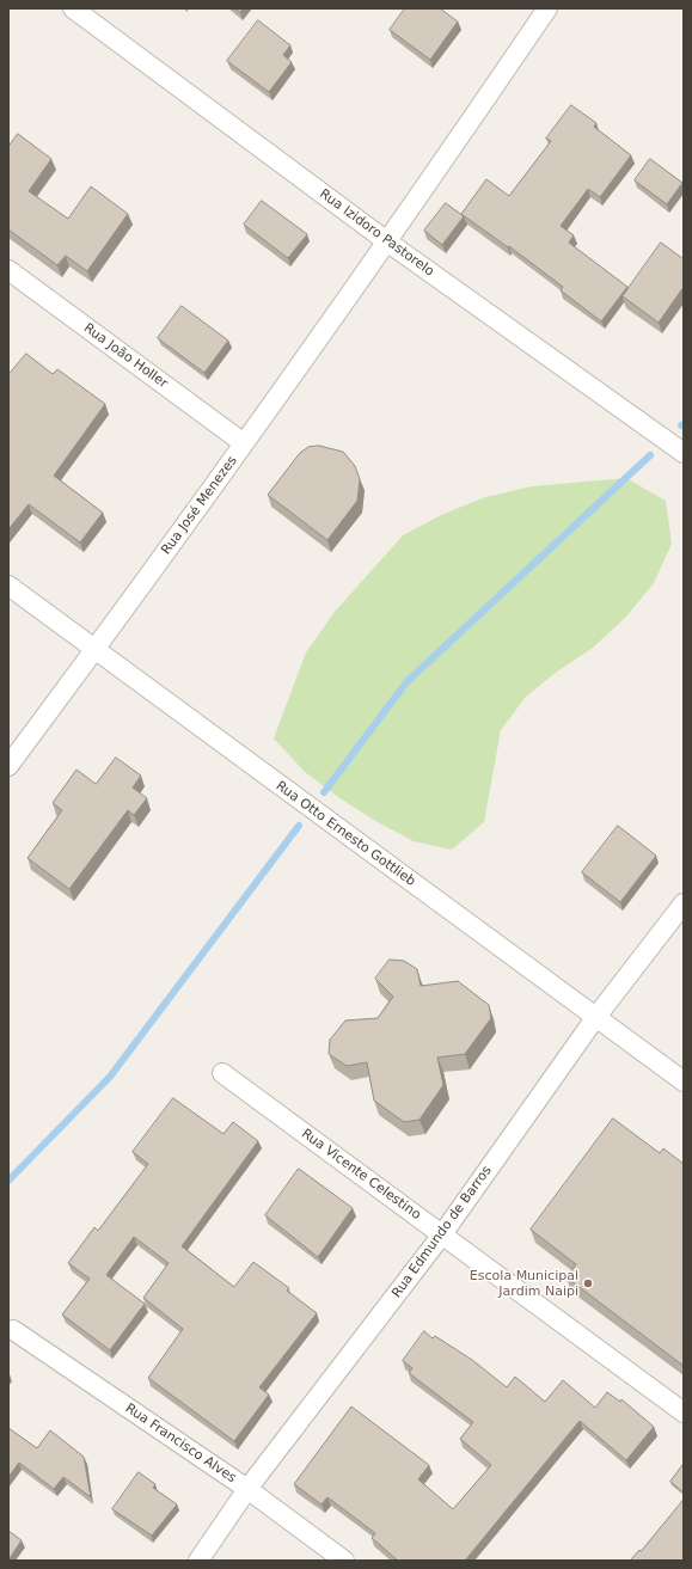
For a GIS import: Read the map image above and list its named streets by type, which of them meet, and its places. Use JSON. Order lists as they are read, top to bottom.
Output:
{
  "streets": {
    "street": [
      "Rua Izidoro Pastorelo",
      "Rua João Holler",
      "Rua José Menezes",
      "Rua Otto Ernesto Gottlieb",
      "Rua Vicente Celestino",
      "Rua Edmundo de Barros",
      "Rua Francisco Alves"
    ]
  },
  "crossings": [
    ["Rua Izidoro Pastorelo", "Rua José Menezes"],
    ["Rua João Holler", "Rua José Menezes"],
    ["Rua José Menezes", "Rua Otto Ernesto Gottlieb"],
    ["Rua Otto Ernesto Gottlieb", "Rua Edmundo de Barros"],
    ["Rua Vicente Celestino", "Rua Edmundo de Barros"],
    ["Rua Edmundo de Barros", "Rua Francisco Alves"]
  ],
  "places": ["Escola Municipal Jardim Naipi"]
}
